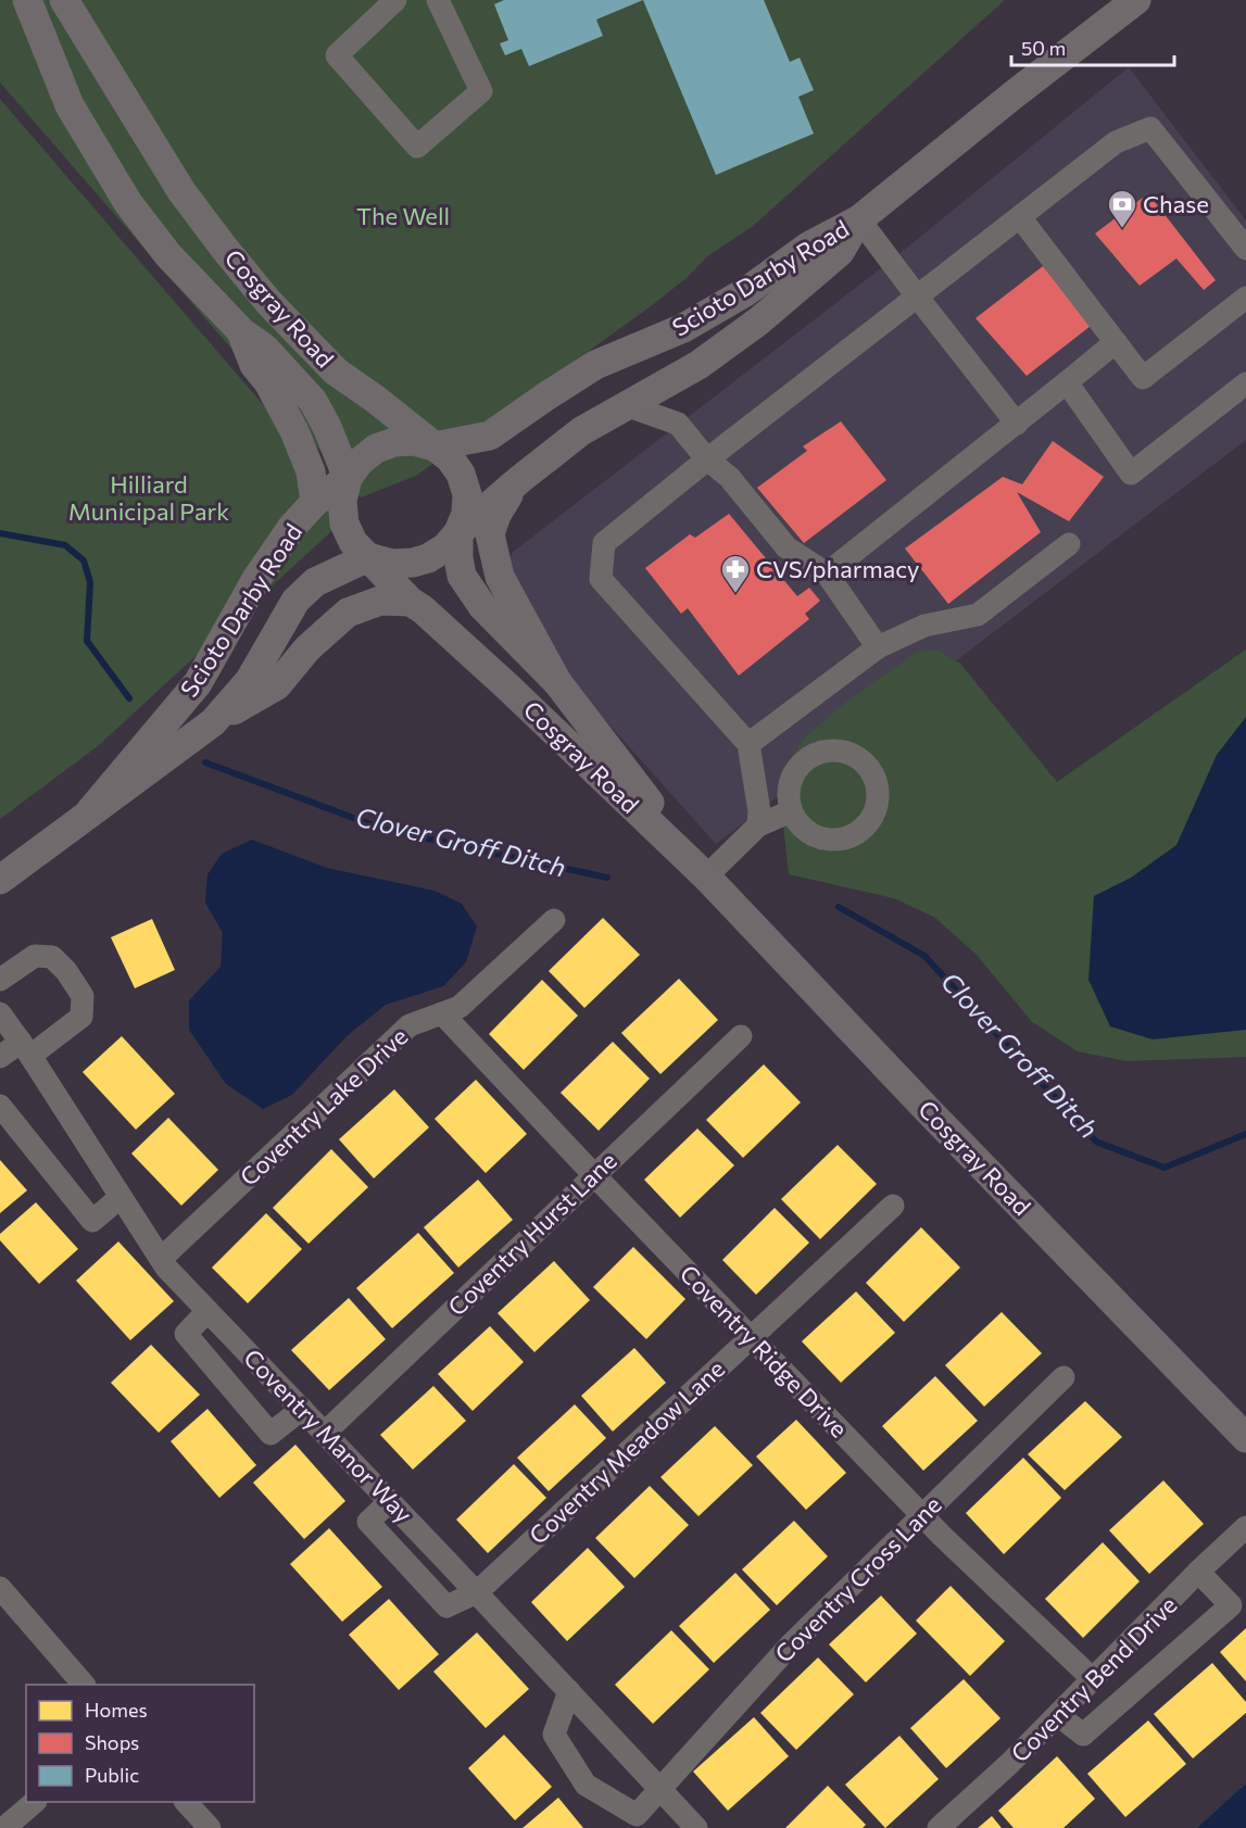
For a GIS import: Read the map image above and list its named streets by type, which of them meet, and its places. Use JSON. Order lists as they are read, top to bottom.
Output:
{
  "streets": {
    "main road": ["Scioto Darby Road", "Cosgray Road"],
    "street": [
      "Coventry Lake Drive",
      "Coventry Hurst Lane",
      "Coventry Ridge Drive",
      "Coventry Manor Way",
      "Coventry Meadow Lane",
      "Coventry Cross Lane",
      "Coventry Bend Drive"
    ]
  },
  "crossings": [
    ["Scioto Darby Road", "Cosgray Road"],
    ["Coventry Lake Drive", "Coventry Ridge Drive"],
    ["Coventry Lake Drive", "Coventry Manor Way"],
    ["Coventry Hurst Lane", "Coventry Ridge Drive"],
    ["Coventry Hurst Lane", "Coventry Manor Way"],
    ["Coventry Ridge Drive", "Coventry Meadow Lane"],
    ["Coventry Ridge Drive", "Coventry Cross Lane"],
    ["Coventry Ridge Drive", "Coventry Bend Drive"],
    ["Coventry Manor Way", "Coventry Meadow Lane"],
    ["Coventry Manor Way", "Coventry Cross Lane"]
  ],
  "water": ["Clover Groff Ditch"],
  "parks": ["The Well", "Hilliard Municipal Park"],
  "places": {
    "bank": ["Chase"],
    "pharmacy": ["CVS/pharmacy"]
  },
  "legend": ["Homes", "Shops", "Public"],
  "scale_bar": "50 m"
}
